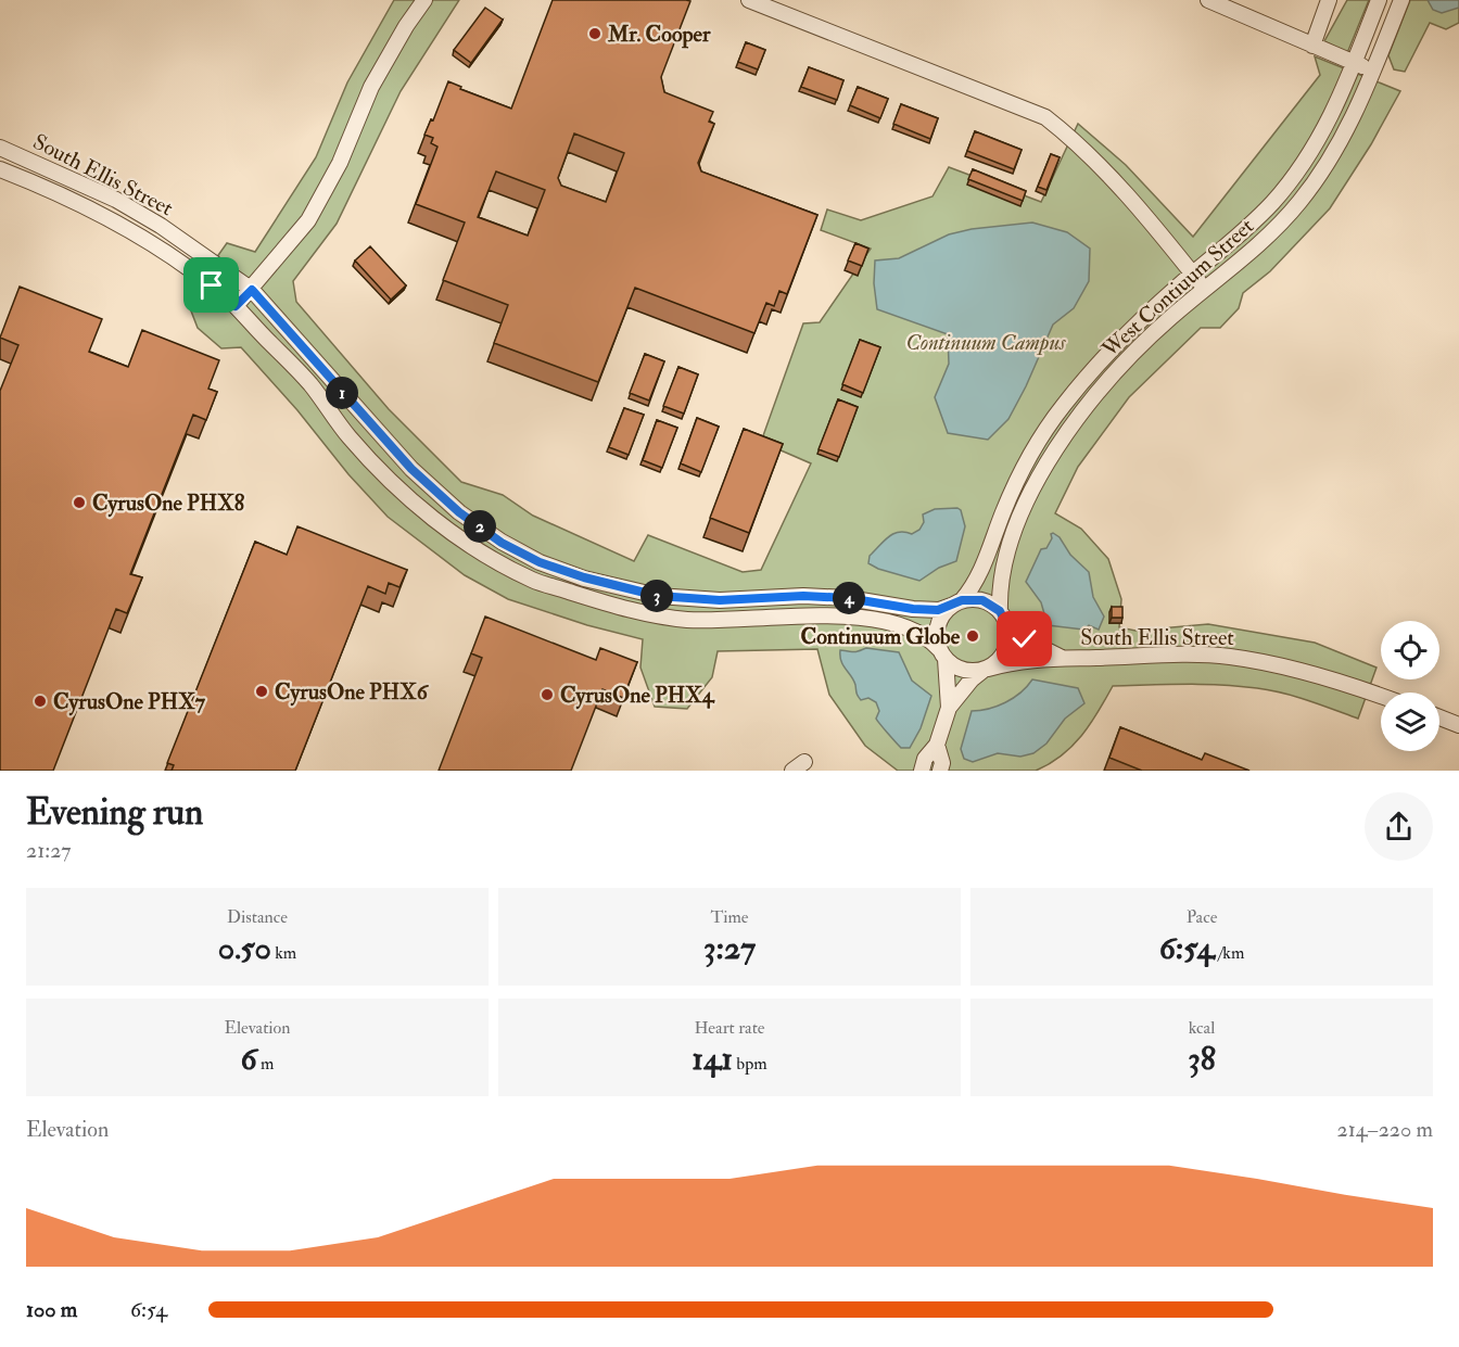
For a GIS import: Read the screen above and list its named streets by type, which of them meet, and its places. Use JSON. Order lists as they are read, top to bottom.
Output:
{
  "streets": {
    "street": ["South Ellis Street", "West Contiuum Street"]
  },
  "crossings": [
    ["South Ellis Street", "West Contiuum Street"]
  ],
  "parks": ["Continuum Campus"],
  "places": [
    "Mr. Cooper",
    "CyrusOne PHX8",
    "Continuum Globe",
    "CyrusOne PHX6",
    "CyrusOne PHX4",
    "CyrusOne PHX7"
  ],
  "page": {
    "pins": [
      "1",
      "2",
      "3",
      "4"
    ],
    "heading": ["Evening run", "21:27"],
    "stats": [
      ["Distance", "0.50 km"],
      ["Time", "3:27"],
      ["Pace", "6:54 /km"],
      ["Elevation", "6 m"],
      ["Heart rate", "141 bpm"],
      ["kcal", "38"]
    ],
    "chart": ["Elevation", "214–220 m"],
    "list": [
      {
        "name": "100 m",
        "note": "6:54"
      }
    ]
  }
}
